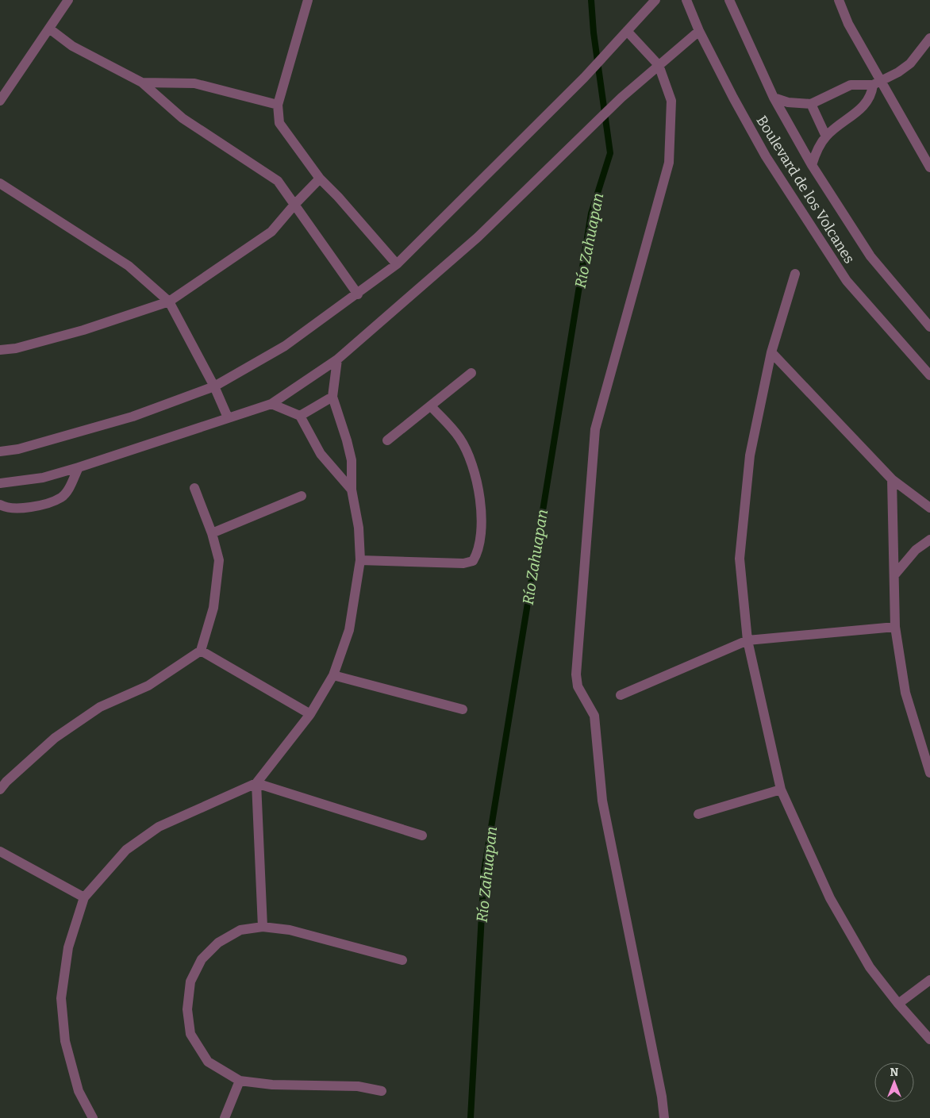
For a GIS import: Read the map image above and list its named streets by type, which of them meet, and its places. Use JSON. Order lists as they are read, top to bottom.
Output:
{
  "streets": {
    "street": ["Boulevard de los Volcanes"]
  },
  "water": ["Río Zahuapan"],
  "north": "top"
}
